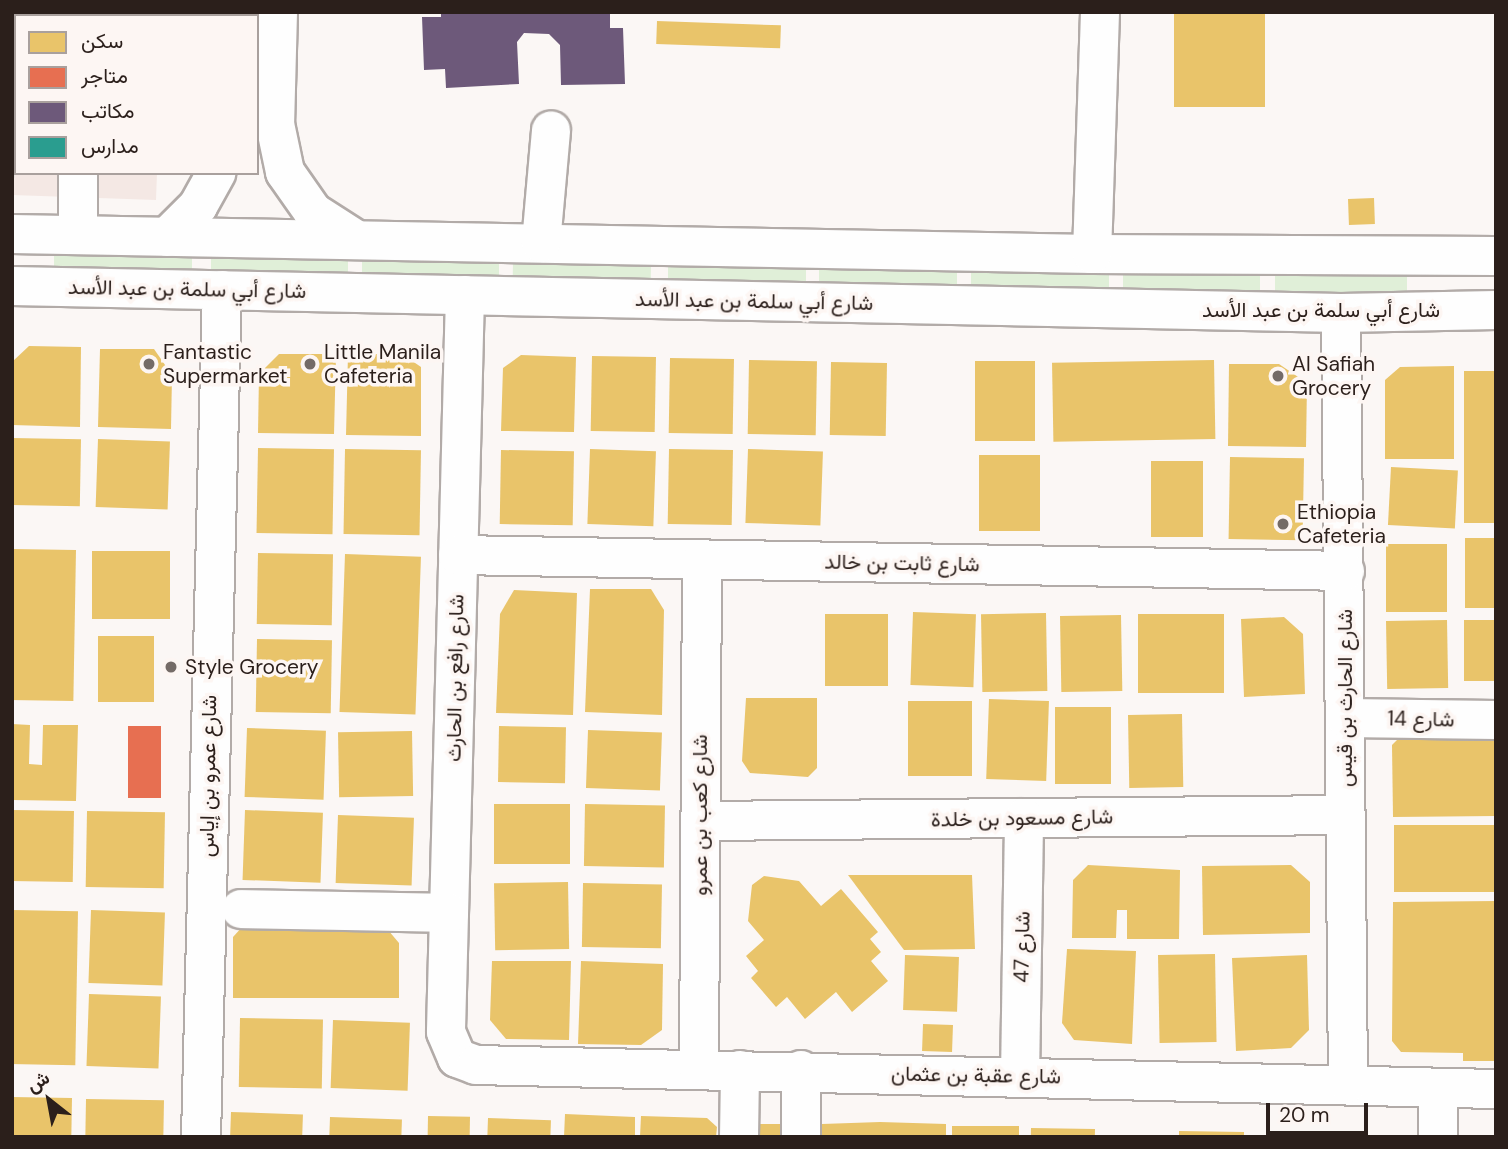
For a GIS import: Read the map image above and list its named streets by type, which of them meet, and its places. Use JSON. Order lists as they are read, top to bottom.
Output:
{
  "streets": {
    "street": [
      "شارع أبي سلمة بن عبد الأسد",
      "شارع ثابت بن خالد",
      "شارع رافع بن الحارث",
      "شارع الحارث بن قيس",
      "شارع 14",
      "شارع عمرو بن إياس",
      "شارع كعب بن عمرو",
      "شارع مسعود بن خلدة",
      "شارع 47",
      "شارع عقبة بن عثمان"
    ]
  },
  "crossings": [
    ["شارع أبي سلمة بن عبد الأسد", "شارع رافع بن الحارث"],
    ["شارع أبي سلمة بن عبد الأسد", "شارع الحارث بن قيس"],
    ["شارع أبي سلمة بن عبد الأسد", "شارع عمرو بن إياس"],
    ["شارع ثابت بن خالد", "شارع رافع بن الحارث"],
    ["شارع ثابت بن خالد", "شارع الحارث بن قيس"],
    ["شارع ثابت بن خالد", "شارع كعب بن عمرو"],
    ["شارع رافع بن الحارث", "شارع عقبة بن عثمان"],
    ["شارع الحارث بن قيس", "شارع 14"],
    ["شارع الحارث بن قيس", "شارع مسعود بن خلدة"],
    ["شارع الحارث بن قيس", "شارع عقبة بن عثمان"],
    ["شارع كعب بن عمرو", "شارع مسعود بن خلدة"],
    ["شارع كعب بن عمرو", "شارع عقبة بن عثمان"],
    ["شارع مسعود بن خلدة", "شارع 47"],
    ["شارع 47", "شارع عقبة بن عثمان"]
  ],
  "places": [
    "Fantastic Supermarket",
    "Little Manila Cafeteria",
    "Al Safiah Grocery",
    "Ethiopia Cafeteria",
    "Style Grocery"
  ],
  "legend": [
    "سكن",
    "متاجر",
    "مكاتب",
    "مدارس"
  ],
  "scale_bar": "20 m",
  "north": "top left"
}
